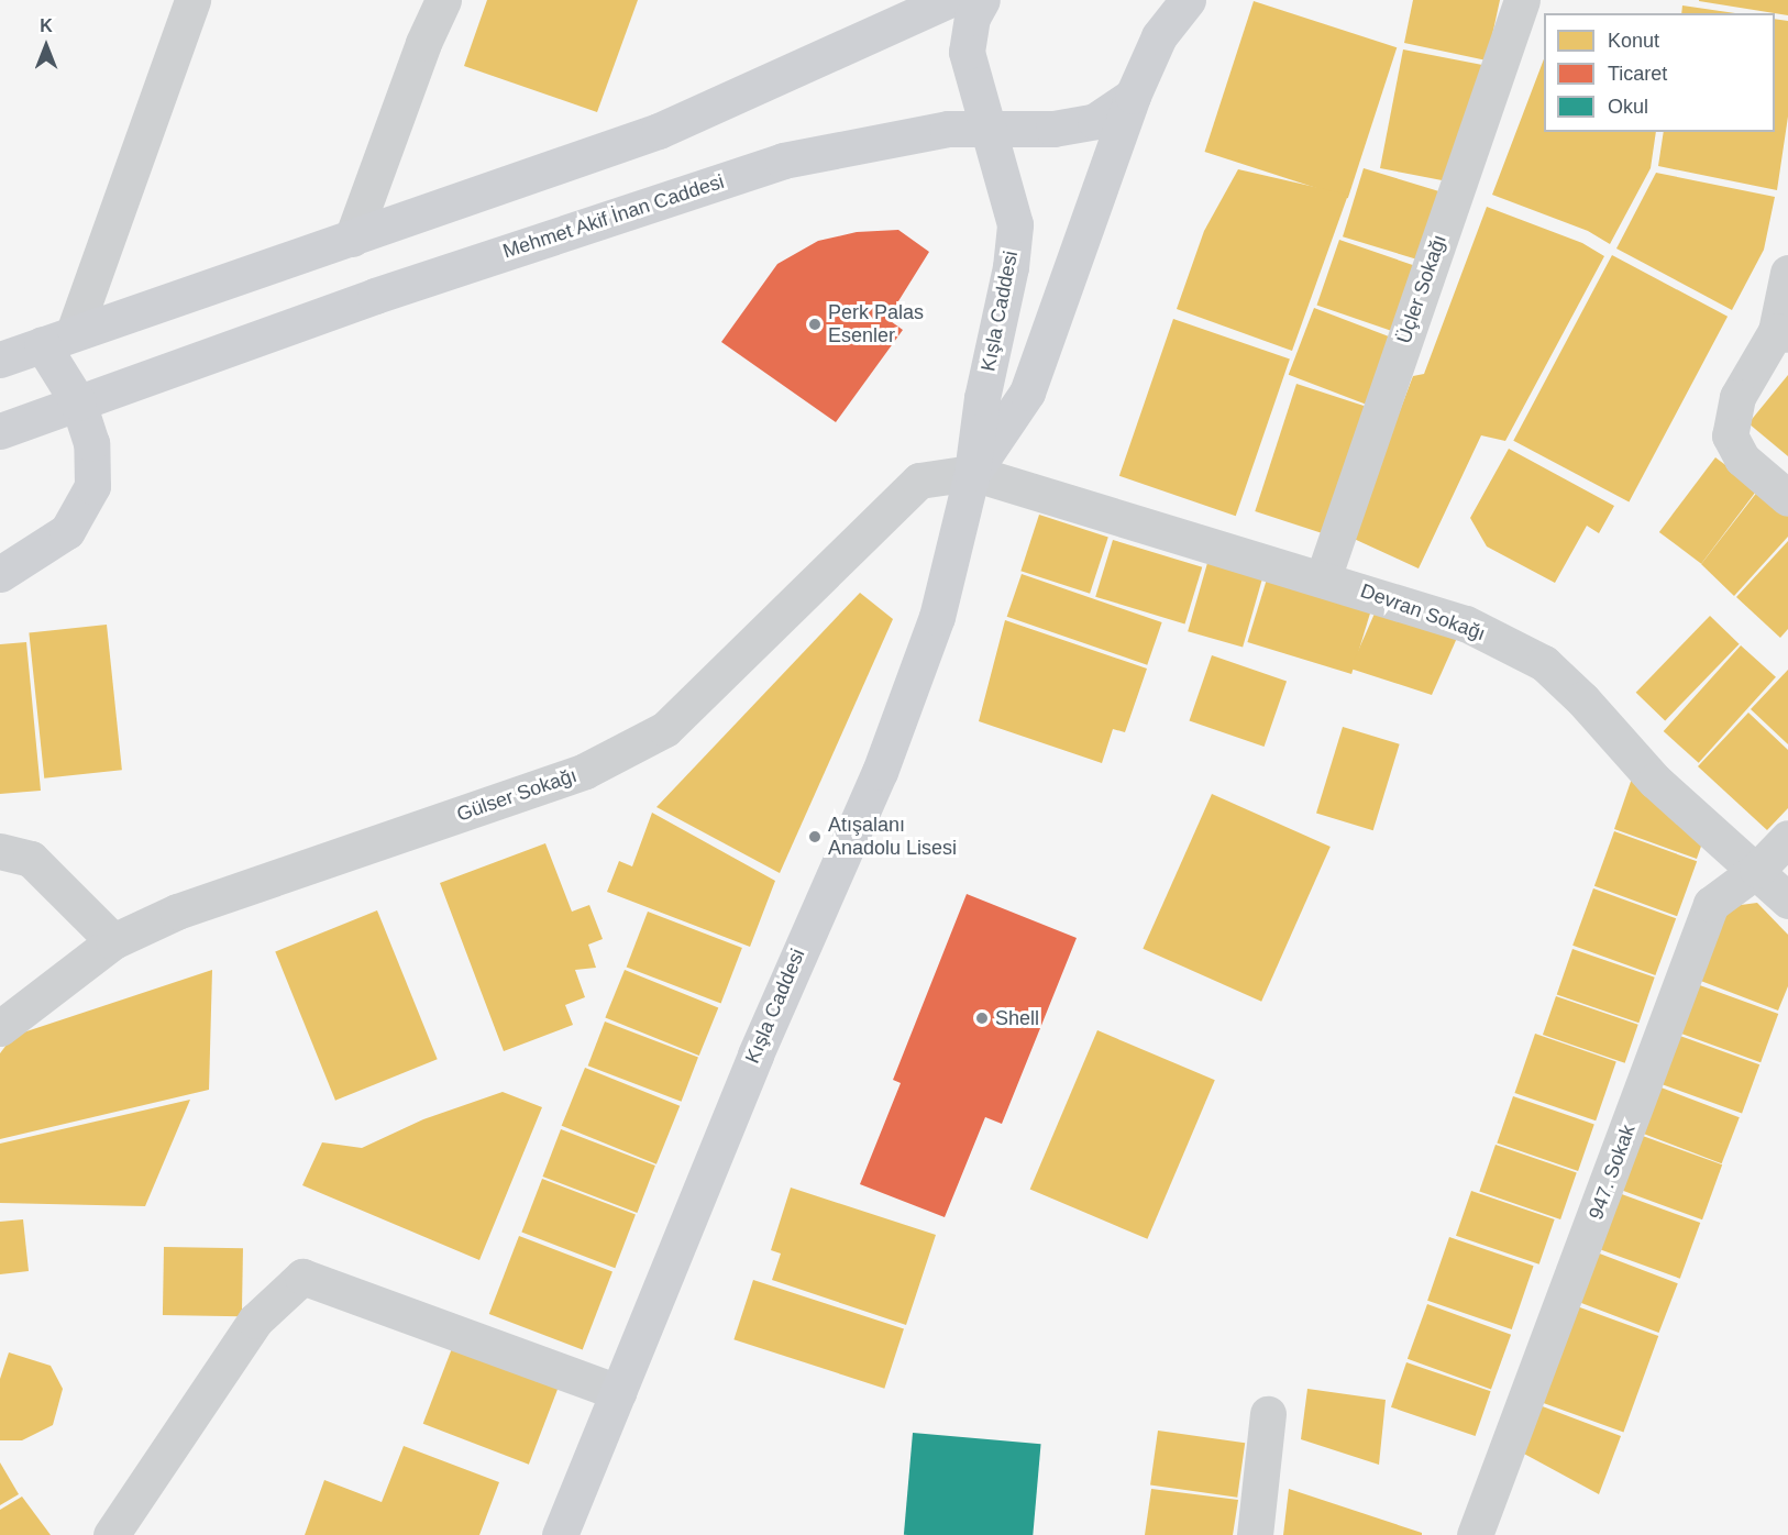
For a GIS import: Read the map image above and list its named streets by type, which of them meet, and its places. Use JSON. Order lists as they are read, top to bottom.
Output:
{
  "streets": {
    "main road": ["Mehmet Akif İnan Caddesi", "Kışla Caddesi"],
    "street": [
      "Üçler Sokağı",
      "Devran Sokağı",
      "Gülser Sokağı",
      "947. Sokak"
    ]
  },
  "crossings": [
    ["Mehmet Akif İnan Caddesi", "Kışla Caddesi"],
    ["Üçler Sokağı", "Devran Sokağı"],
    ["Kışla Caddesi", "Devran Sokağı"],
    ["Kışla Caddesi", "Gülser Sokağı"],
    ["Devran Sokağı", "Gülser Sokağı"],
    ["Devran Sokağı", "947. Sokak"]
  ],
  "places": ["Perk Palas Esenler", "Atışalanı Anadolu Lisesi", "Shell"],
  "legend": ["Konut", "Ticaret", "Okul"],
  "north": "top"
}
